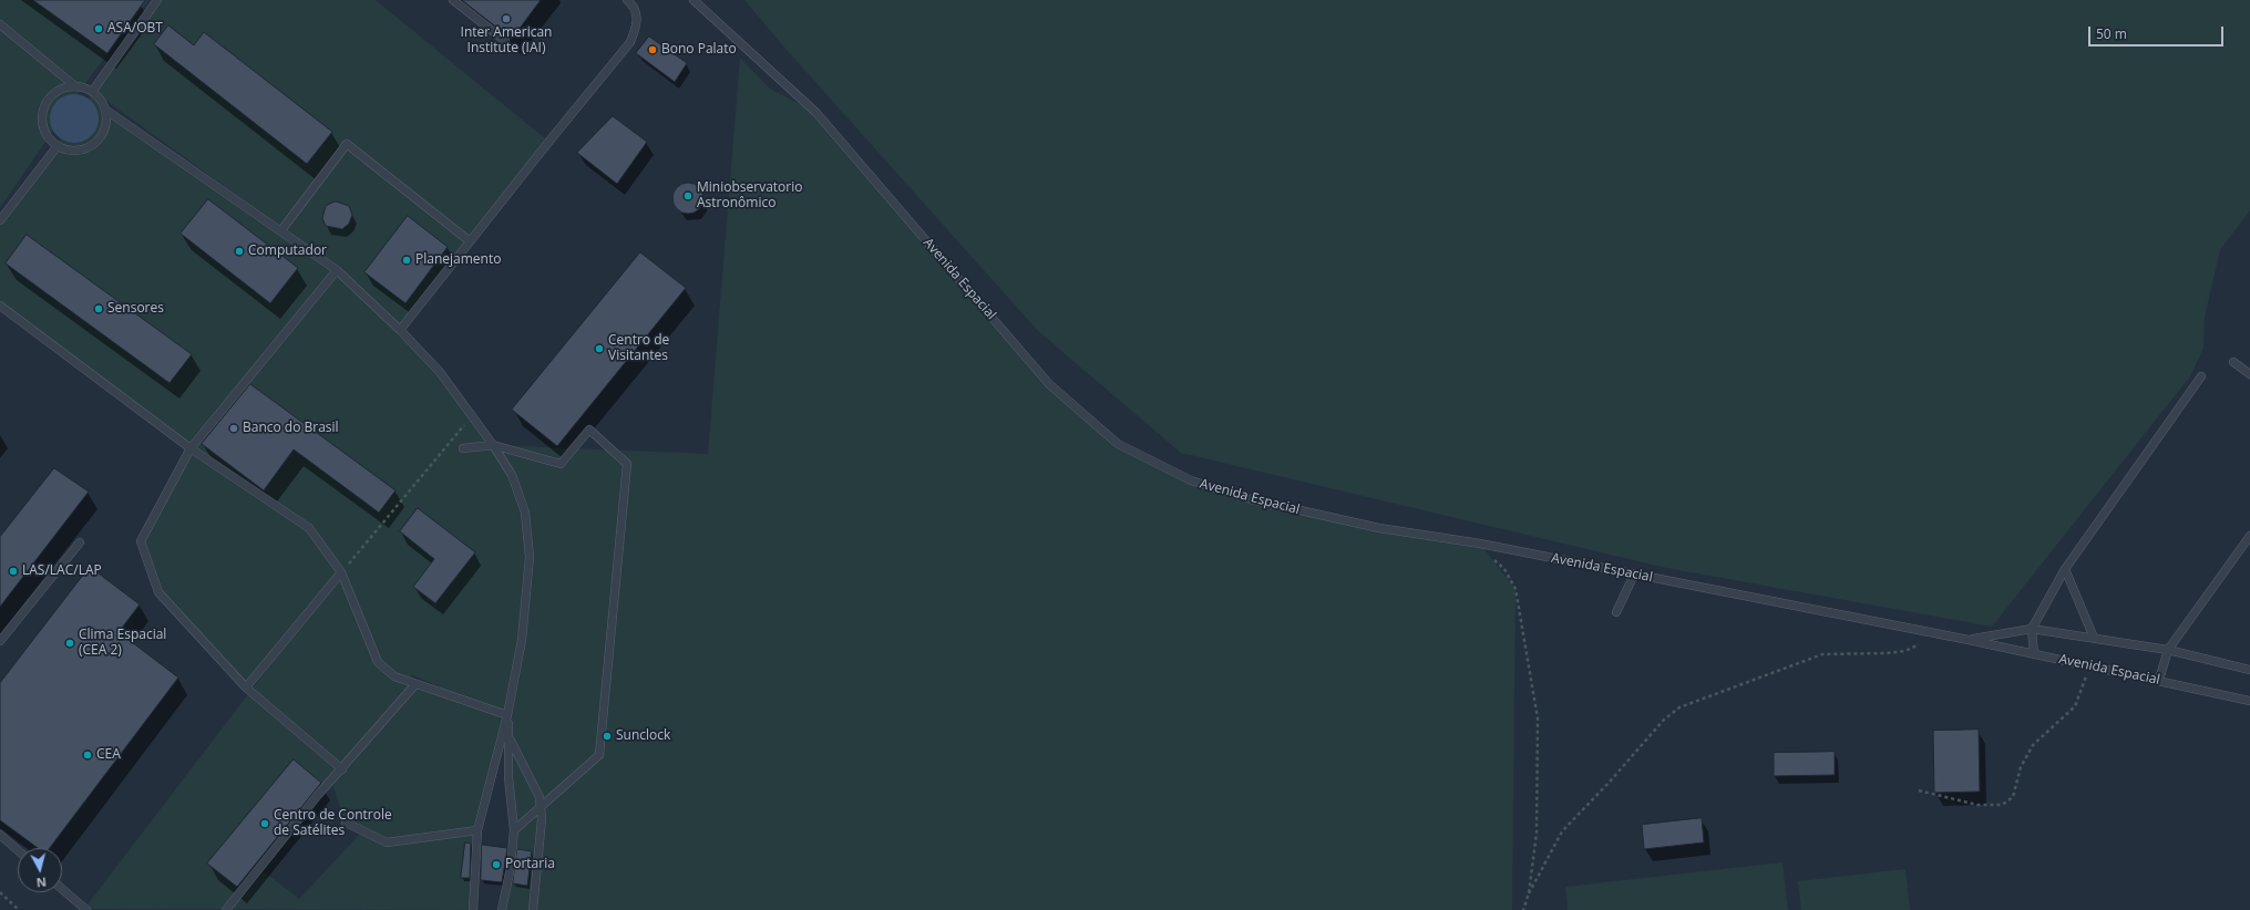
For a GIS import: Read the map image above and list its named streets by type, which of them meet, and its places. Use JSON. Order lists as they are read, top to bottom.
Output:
{
  "streets": {
    "lane": ["Avenida Espacial"]
  },
  "places": [
    "Inter American Institute (IAI)",
    "ASA/OBT",
    "Bono Palato",
    "Miniobservatorio Astronômico",
    "Computador",
    "Planejamento",
    "Sensores",
    "Centro de Visitantes",
    "Banco do Brasil",
    "LAS/LAC/LAP",
    "Clima Espacial (CEA 2)",
    "Sunclock",
    "CEA",
    "Centro de Controle de Satélites",
    "Portaria"
  ],
  "scale_bar": "50 m",
  "north": "bottom"
}
